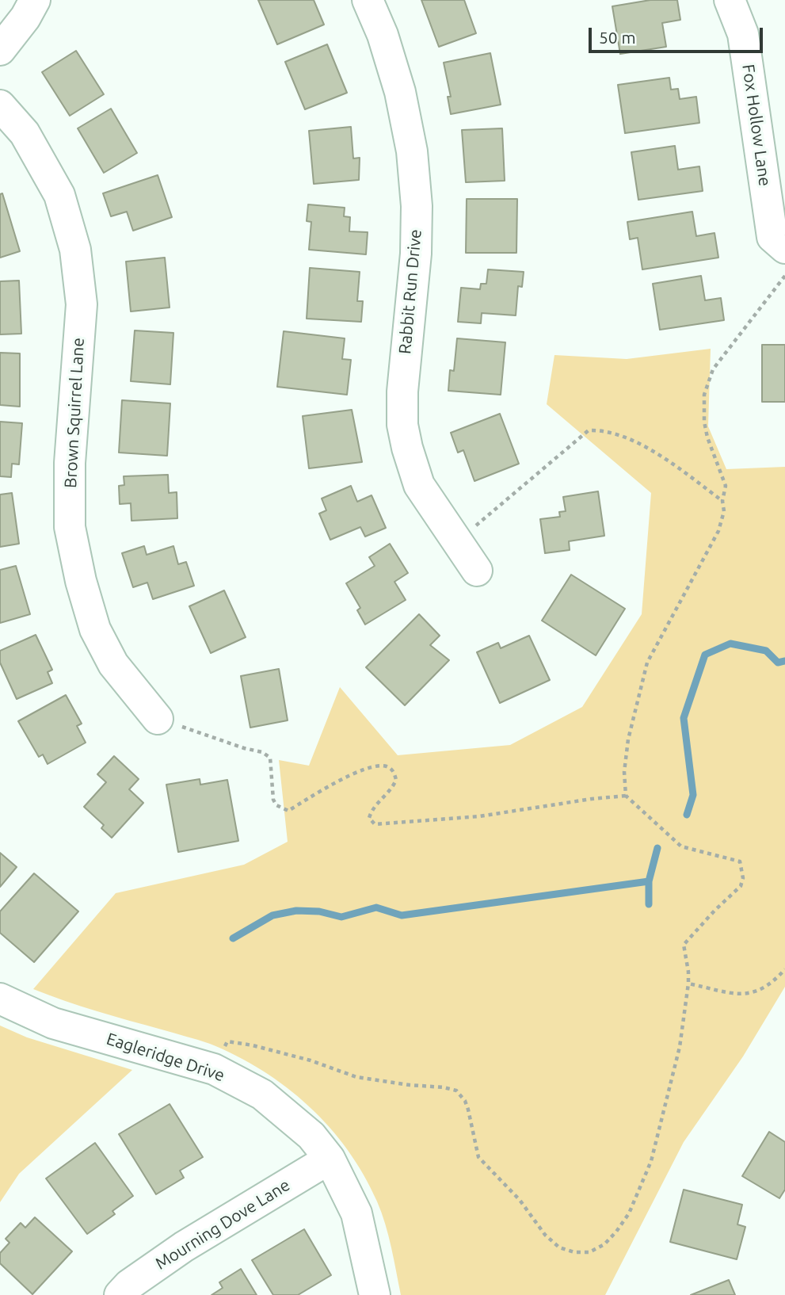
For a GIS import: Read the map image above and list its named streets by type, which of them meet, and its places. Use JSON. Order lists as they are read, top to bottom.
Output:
{
  "streets": {
    "street": [
      "Fox Hollow Lane",
      "Rabbit Run Drive",
      "Brown Squirrel Lane",
      "Eagleridge Drive",
      "Mourning Dove Lane"
    ]
  },
  "crossings": [
    ["Eagleridge Drive", "Mourning Dove Lane"]
  ],
  "scale_bar": "50 m"
}
